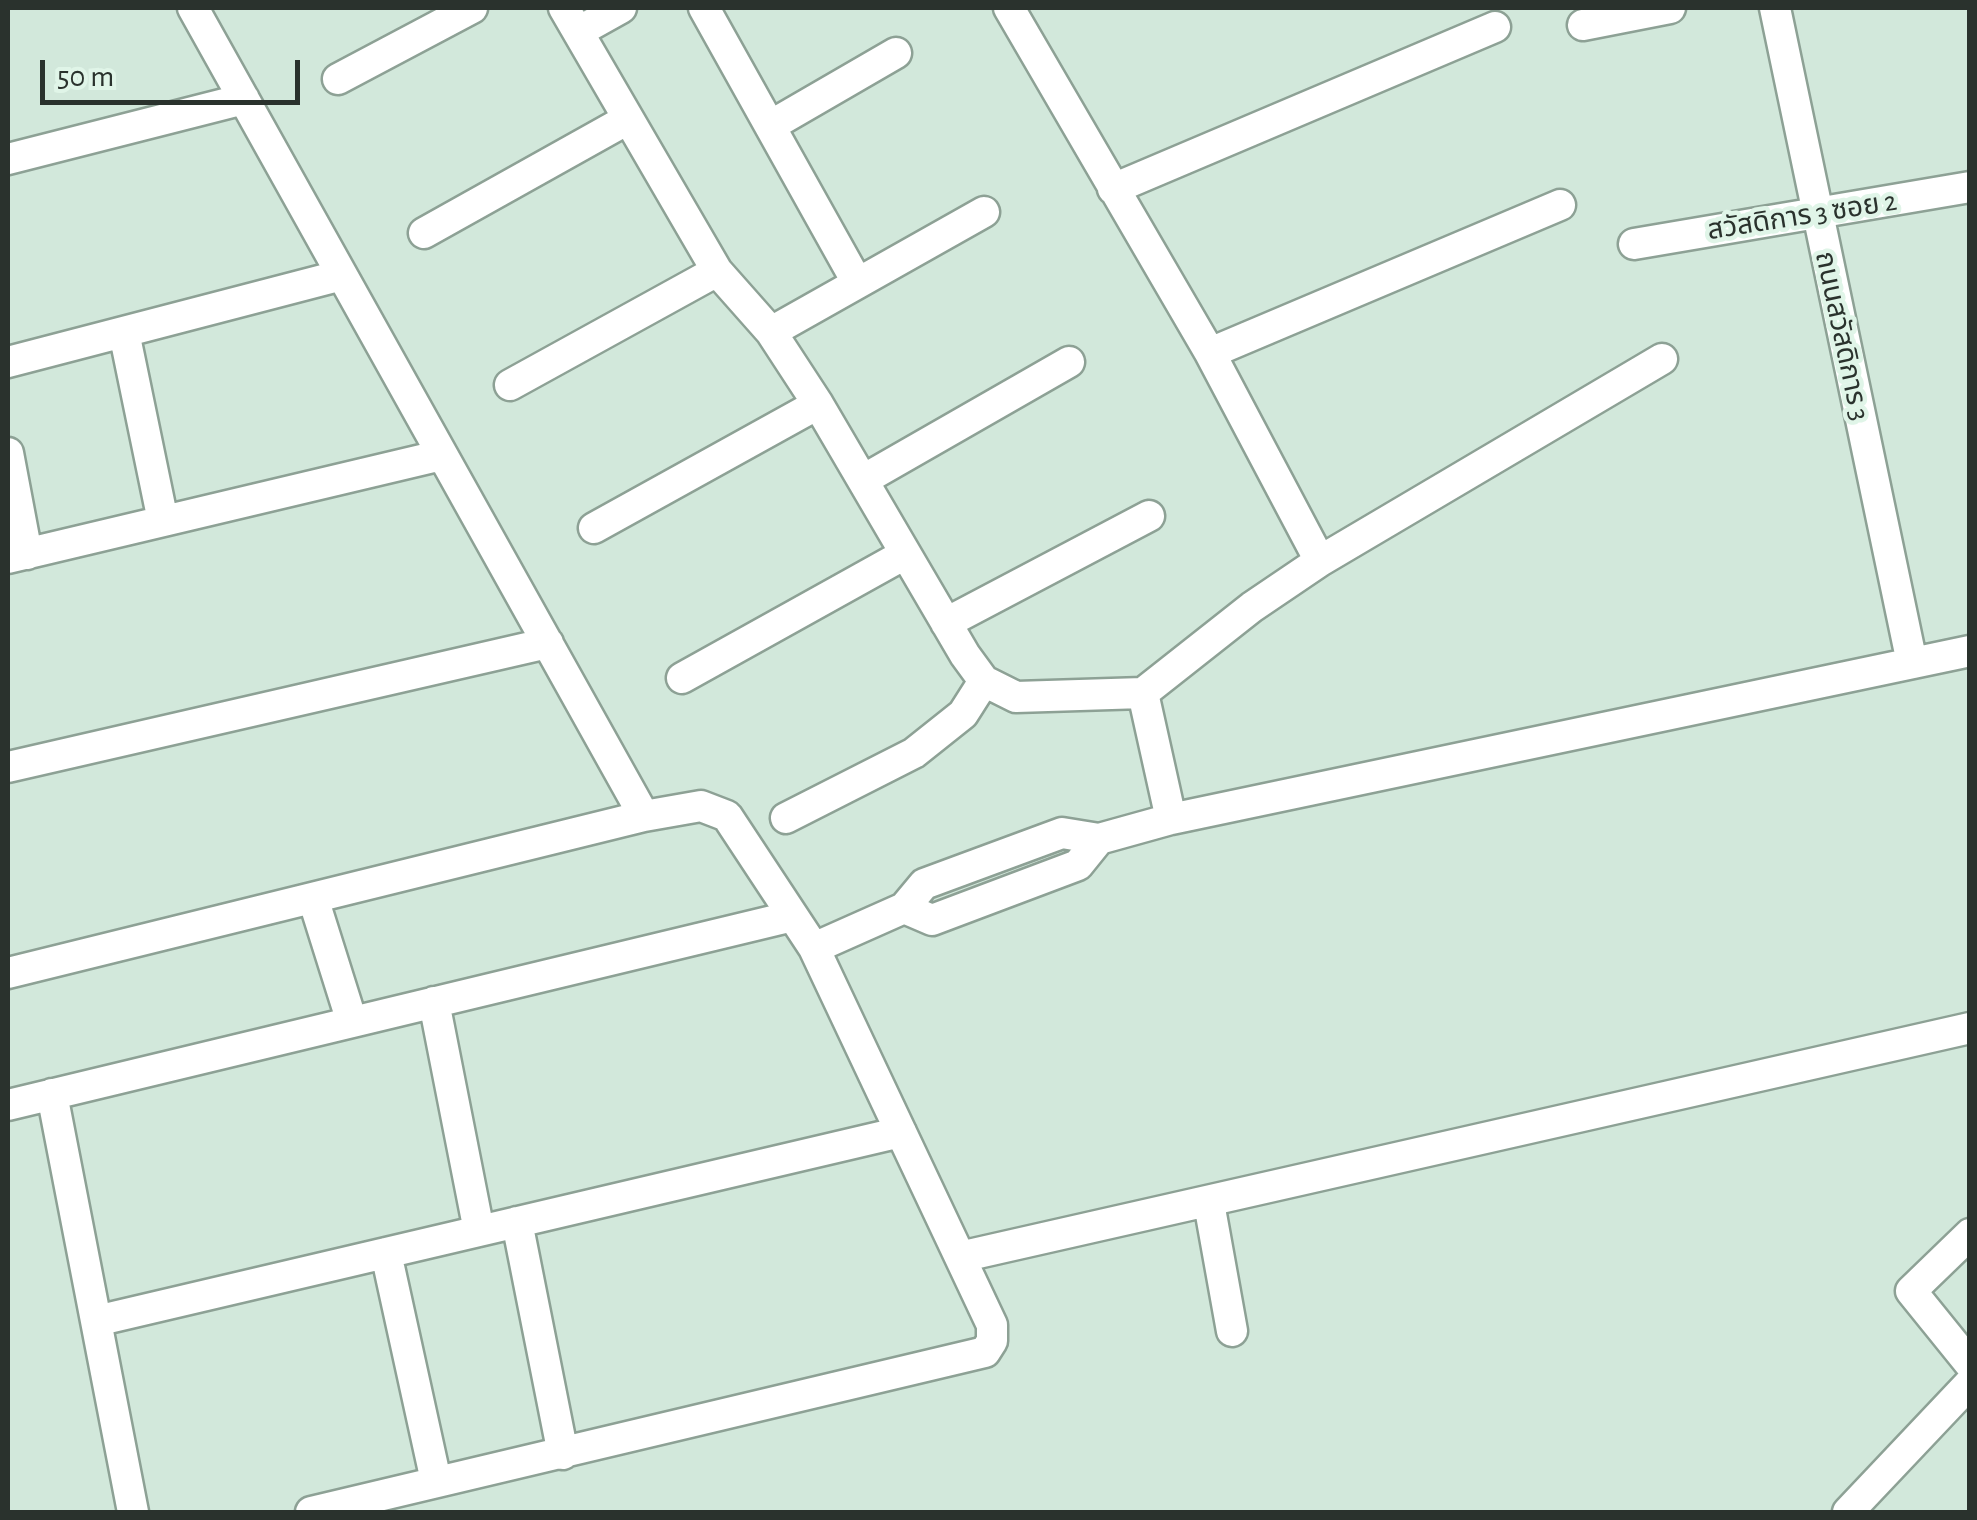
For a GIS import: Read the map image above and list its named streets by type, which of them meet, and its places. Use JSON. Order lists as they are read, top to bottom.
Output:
{
  "streets": {
    "street": ["สวัสดิการ 3 ซอย 2", "ถนนสวัสดิการ 3"]
  },
  "crossings": [
    ["สวัสดิการ 3 ซอย 2", "ถนนสวัสดิการ 3"]
  ],
  "scale_bar": "50 m"
}
